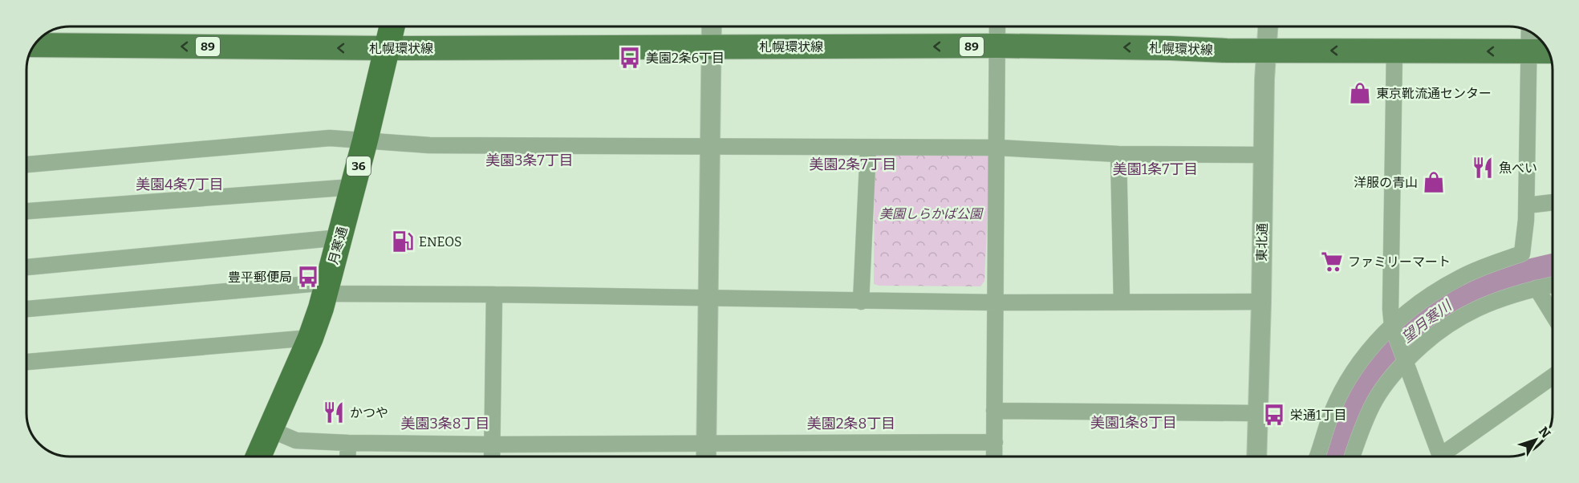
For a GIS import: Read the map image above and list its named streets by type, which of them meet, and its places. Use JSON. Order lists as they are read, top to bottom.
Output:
{
  "streets": {
    "highway": ["36", "月寒通"],
    "main road": ["89", "札幌環状線"],
    "street": ["東北通"]
  },
  "crossings": [
    ["札幌環状線", "東北通"],
    ["札幌環状線", "月寒通"]
  ],
  "one_way": ["札幌環状線"],
  "districts": [
    "美園3条7丁目",
    "美園2条7丁目",
    "美園1条7丁目",
    "美園4条7丁目",
    "美園1条8丁目",
    "美園3条8丁目",
    "美園2条8丁目"
  ],
  "water": ["望月寒川"],
  "parks": ["美園しらかば公園"],
  "places": {
    "bus stop": ["美園2条6丁目", "豊平郵便局", "栄通1丁目"],
    "shop": ["東京靴流通センター", "洋服の青山"],
    "restaurant": ["魚べい", "かつや"],
    "fuel station": ["ENEOS"],
    "supermarket": ["ファミリーマート"]
  },
  "north": "top right"
}
